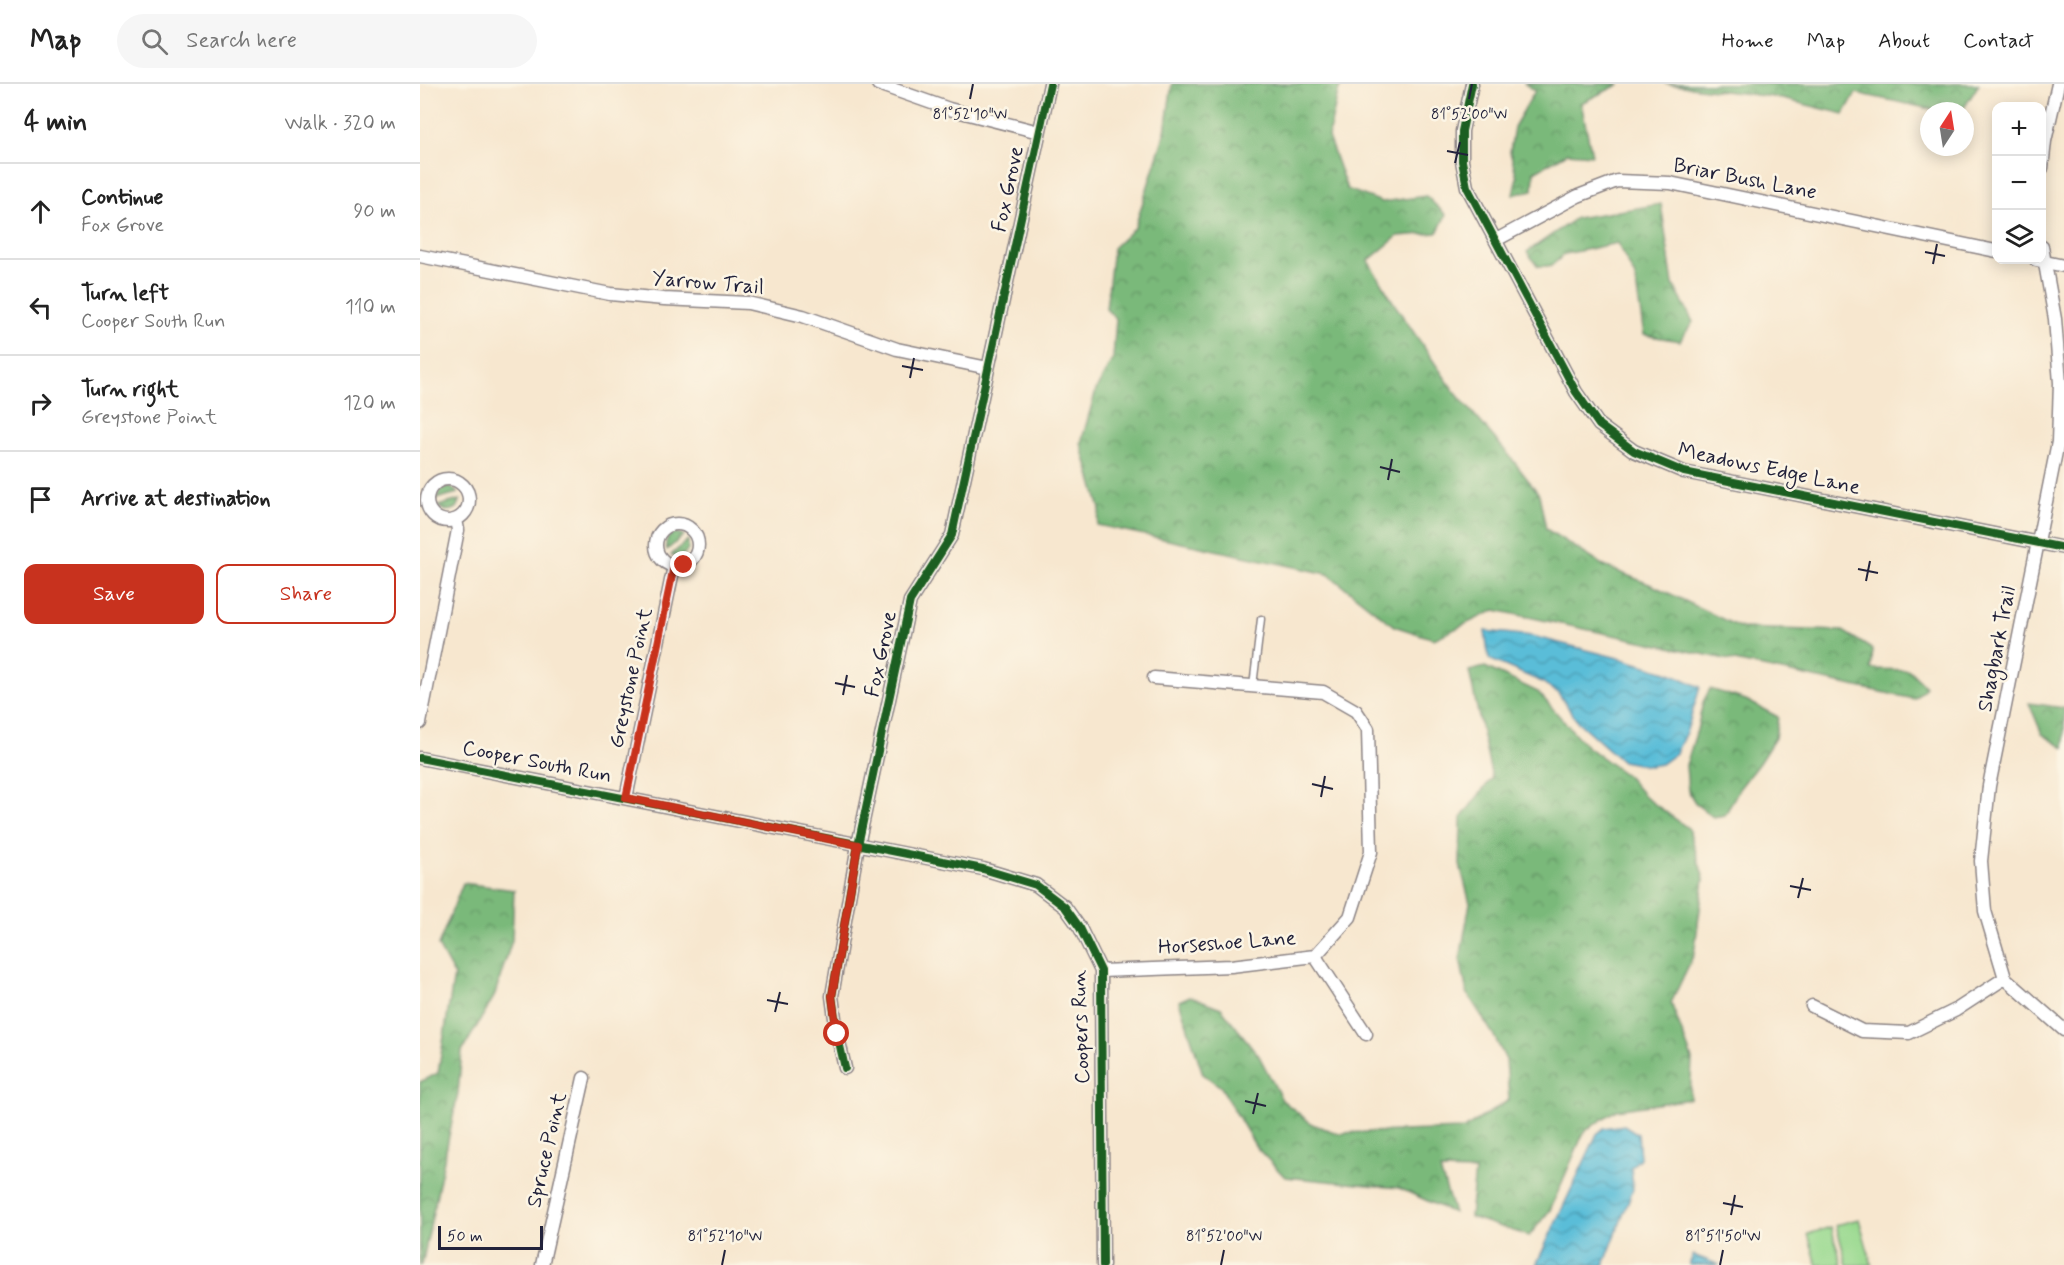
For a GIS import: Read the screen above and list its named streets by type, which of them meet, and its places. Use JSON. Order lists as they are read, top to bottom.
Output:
{
  "streets": {
    "street": [
      "Briar Bush Lane",
      "Fox Grove",
      "Yarrow Trail",
      "Meadows Edge Lane",
      "Shagbark Trail",
      "Greystone Point",
      "Cooper South Run",
      "Horseshoe Lane",
      "Coopers Run",
      "Spruce Point"
    ]
  },
  "crossings": [
    ["Briar Bush Lane", "Meadows Edge Lane"],
    ["Fox Grove", "Yarrow Trail"],
    ["Fox Grove", "Cooper South Run"],
    ["Fox Grove", "Coopers Run"],
    ["Meadows Edge Lane", "Shagbark Trail"],
    ["Greystone Point", "Cooper South Run"],
    ["Cooper South Run", "Coopers Run"],
    ["Horseshoe Lane", "Coopers Run"]
  ],
  "scale_bar": "50 m",
  "north": "top",
  "page": {
    "header": "Map",
    "search": "Search here",
    "nav": [
      "Home",
      "Map",
      "About",
      "Contact"
    ],
    "heading": ["4 min", "Walk · 320 m"],
    "map_buttons": ["+", "−"],
    "list": [
      ["Continue", "Fox Grove", "90 m"],
      ["Turn left", "Cooper South Run", "110 m"],
      ["Turn right", "Greystone Point", "120 m"],
      "Arrive at destination"
    ],
    "buttons": ["Save", "Share"],
    "scale": "50 m"
  },
  "coordinates": ["81°52'10\"W", "81°52'00\"W", "81°51'50\"W"]
}
